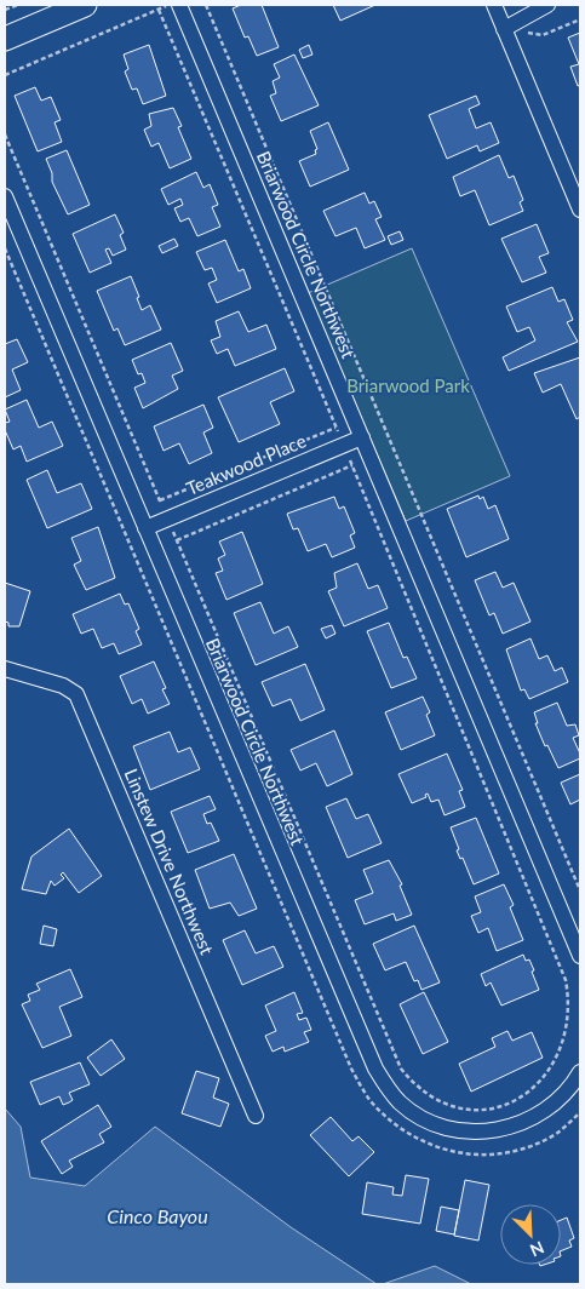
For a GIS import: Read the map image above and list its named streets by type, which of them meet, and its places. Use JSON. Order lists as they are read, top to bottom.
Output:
{
  "streets": {
    "street": ["Briarwood Circle Northwest", "Teakwood Place", "Linstew Drive Northwest"]
  },
  "crossings": [
    ["Briarwood Circle Northwest", "Teakwood Place"]
  ],
  "water": ["Cinco Bayou"],
  "parks": ["Briarwood Park"],
  "north": "bottom right"
}
